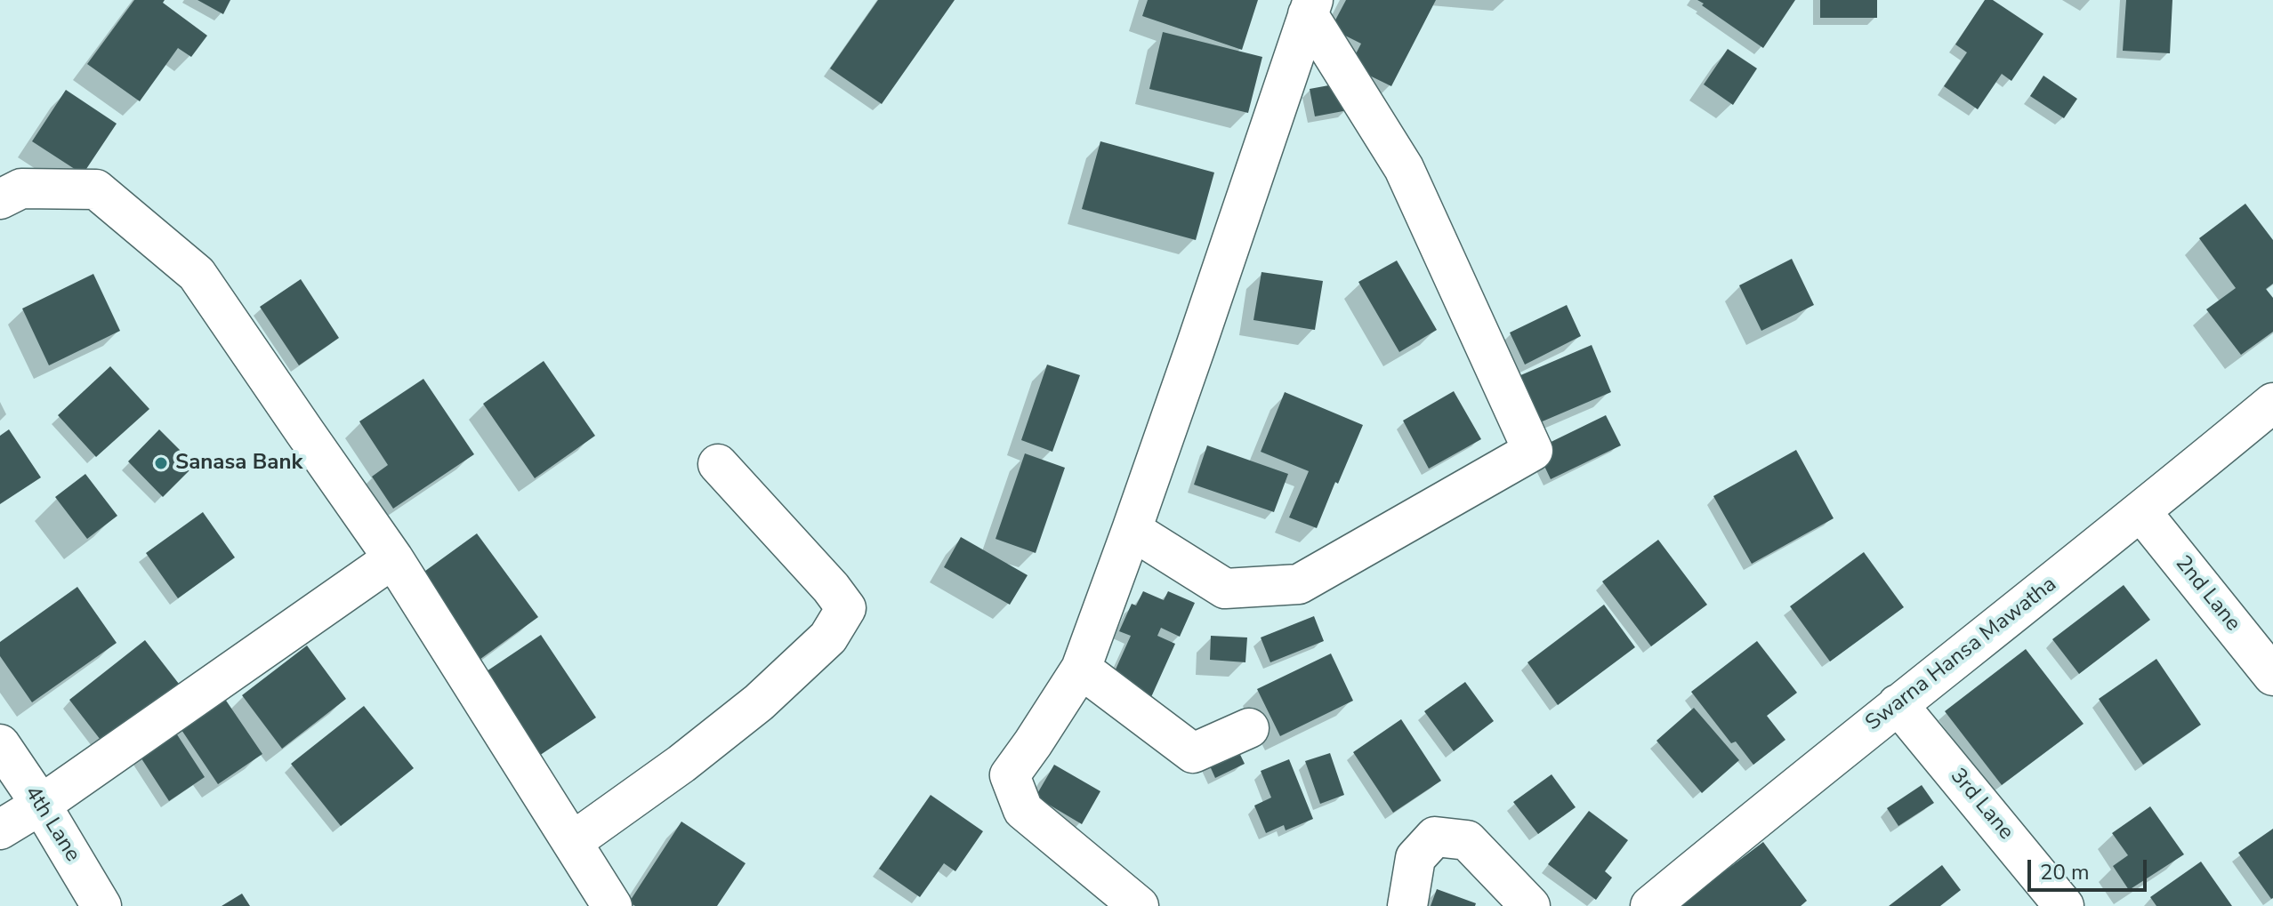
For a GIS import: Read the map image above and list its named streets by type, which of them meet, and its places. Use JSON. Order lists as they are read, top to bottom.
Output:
{
  "streets": {
    "street": [
      "2nd Lane",
      "Swarna Hansa Mawatha",
      "3rd Lane",
      "4th Lane"
    ]
  },
  "crossings": [
    ["2nd Lane", "Swarna Hansa Mawatha"],
    ["Swarna Hansa Mawatha", "3rd Lane"]
  ],
  "places": ["Sanasa Bank"],
  "scale_bar": "20 m"
}
